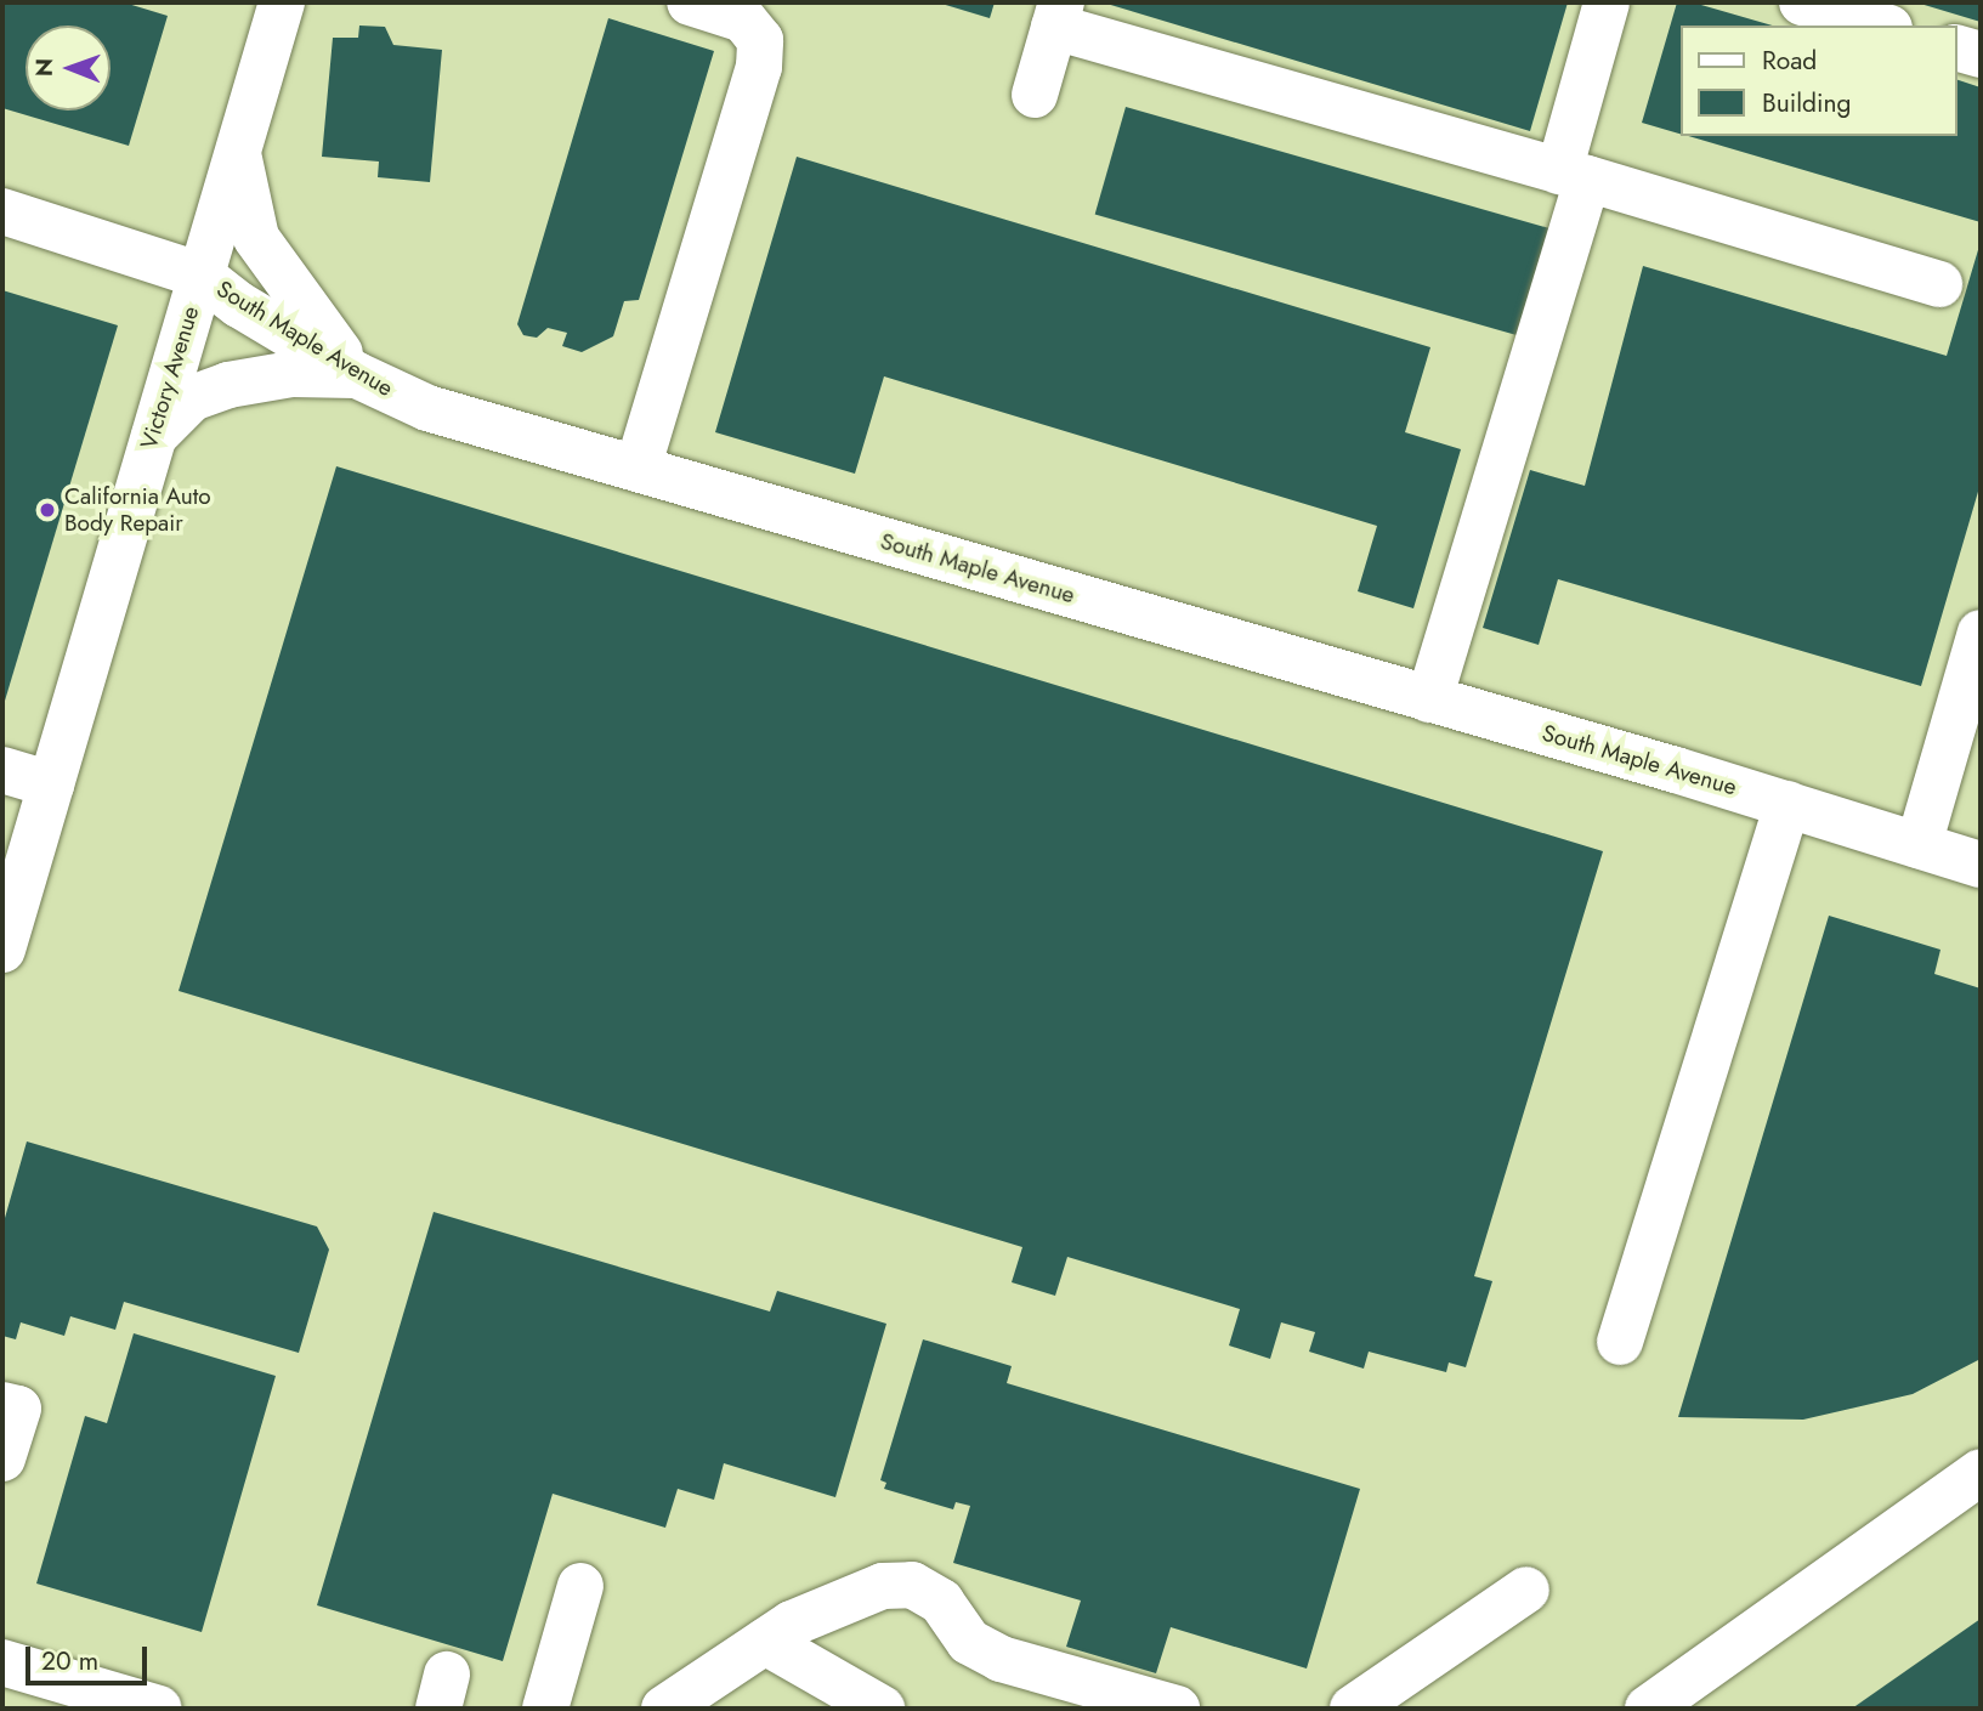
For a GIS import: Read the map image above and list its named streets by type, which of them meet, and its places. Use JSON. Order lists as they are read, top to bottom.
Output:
{
  "streets": {
    "street": ["South Maple Avenue", "Victory Avenue"]
  },
  "crossings": [
    ["South Maple Avenue", "Victory Avenue"]
  ],
  "places": ["California Auto Body Repair"],
  "legend": ["Road", "Building"],
  "scale_bar": "20 m",
  "north": "left"
}
